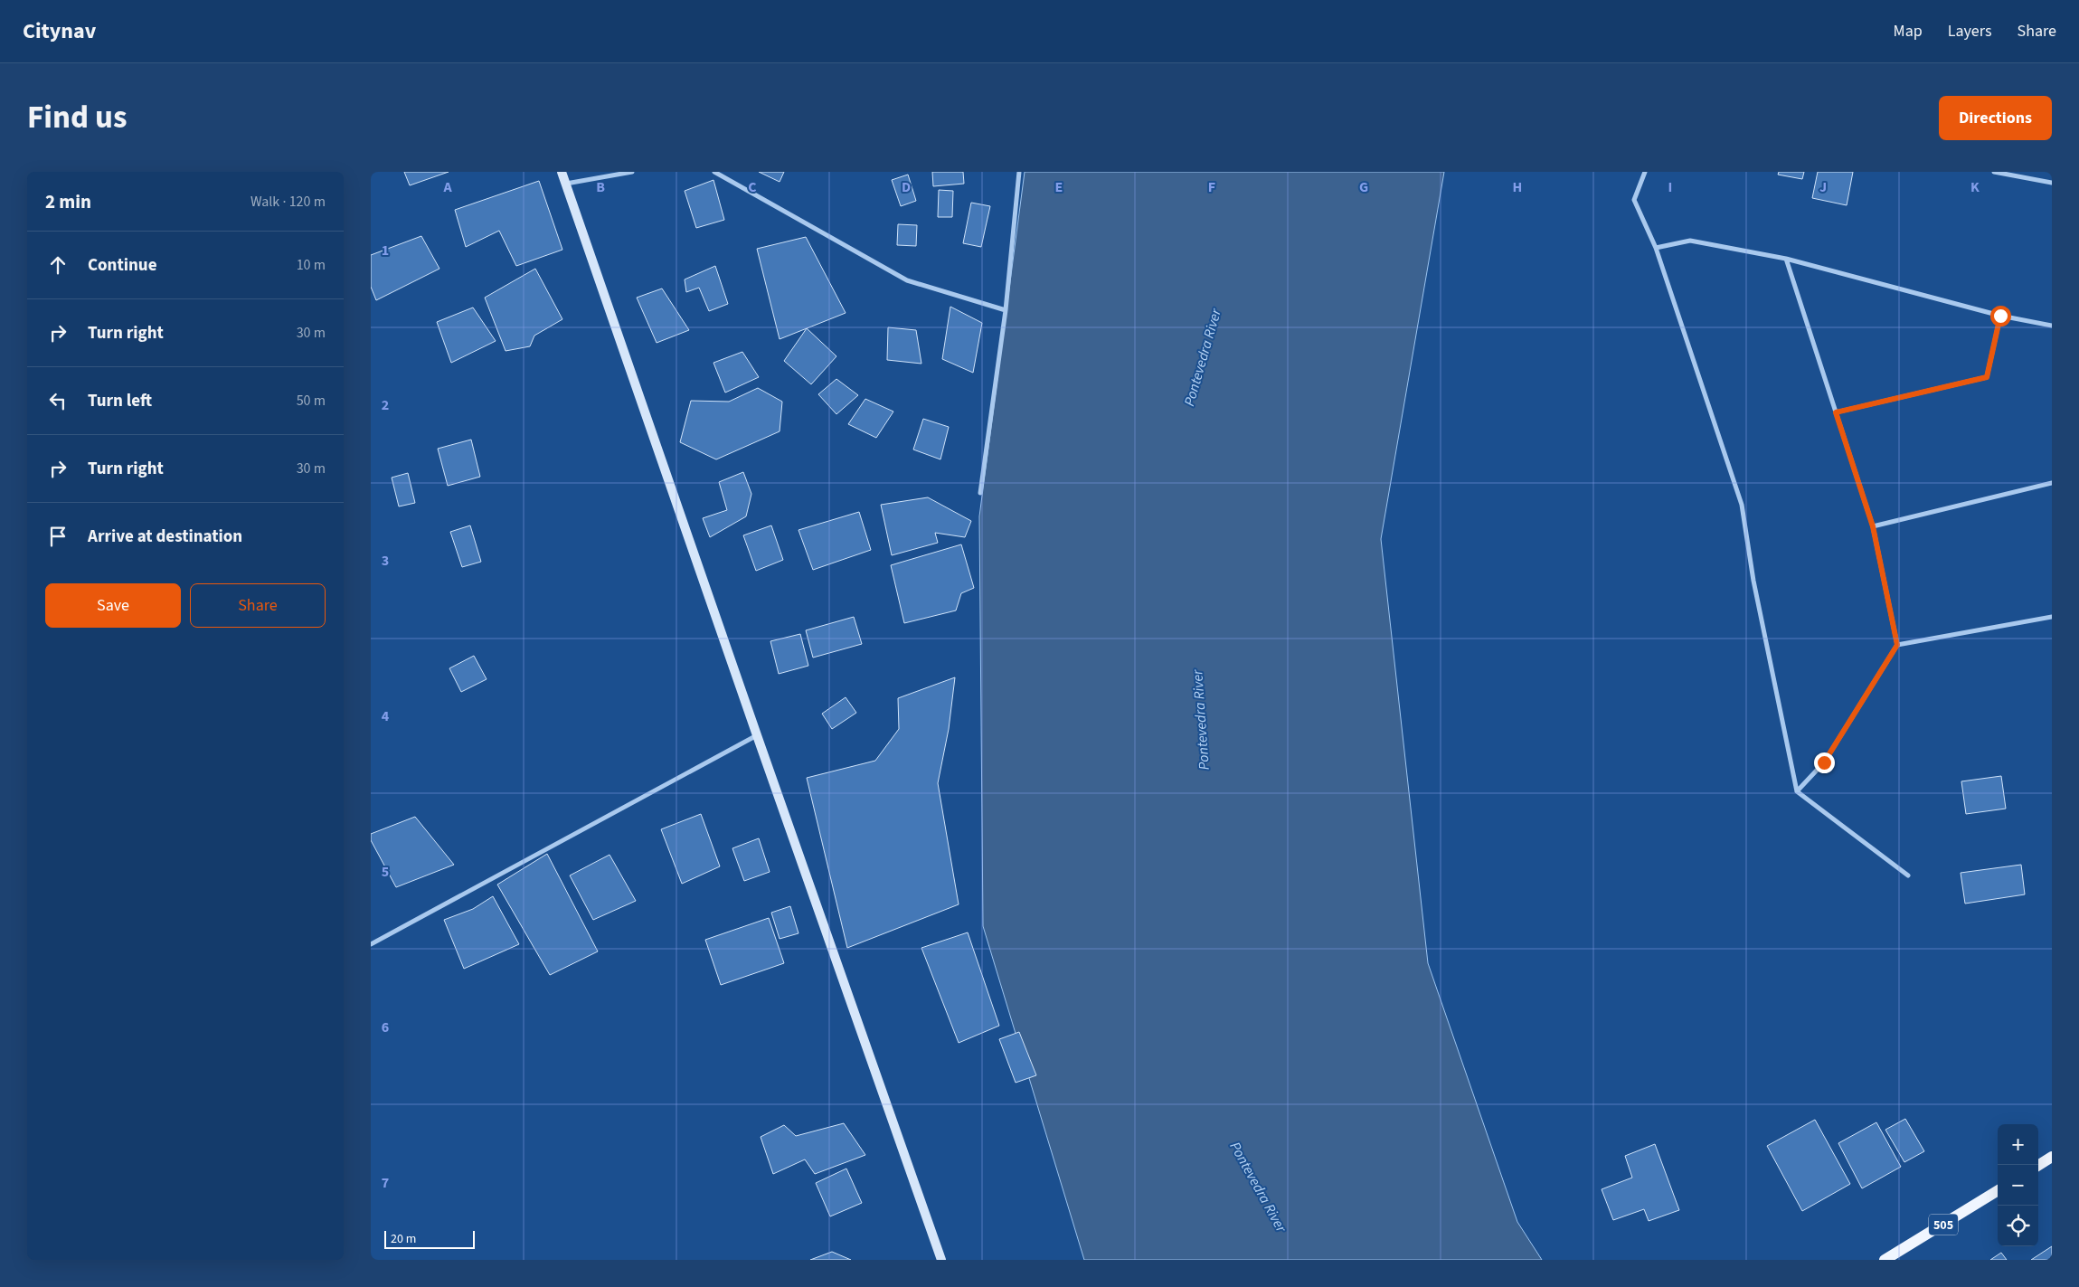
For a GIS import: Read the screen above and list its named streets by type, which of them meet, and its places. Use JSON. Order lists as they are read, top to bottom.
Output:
{
  "streets": {
    "main road": ["505"]
  },
  "water": ["Pontevedra River"],
  "scale_bar": "20 m",
  "page": {
    "header": "Citynav",
    "nav": ["Map", "Layers", "Share"],
    "title": "Find us",
    "buttons": [
      "Directions",
      ["Save", "Share"]
    ],
    "heading": ["2 min", "Walk · 120 m"],
    "list": [
      ["Continue", "10 m"],
      ["Turn right", "30 m"],
      ["Turn left", "50 m"],
      ["Turn right", "30 m"],
      "Arrive at destination"
    ],
    "map_buttons": ["+", "−"],
    "scale": "20 m"
  },
  "grid": {
    "columns": [
      "A",
      "B",
      "C",
      "D",
      "E",
      "F",
      "G",
      "H",
      "I",
      "J",
      "K"
    ],
    "rows": [
      "1",
      "2",
      "3",
      "4",
      "5",
      "6",
      "7"
    ]
  }
}
